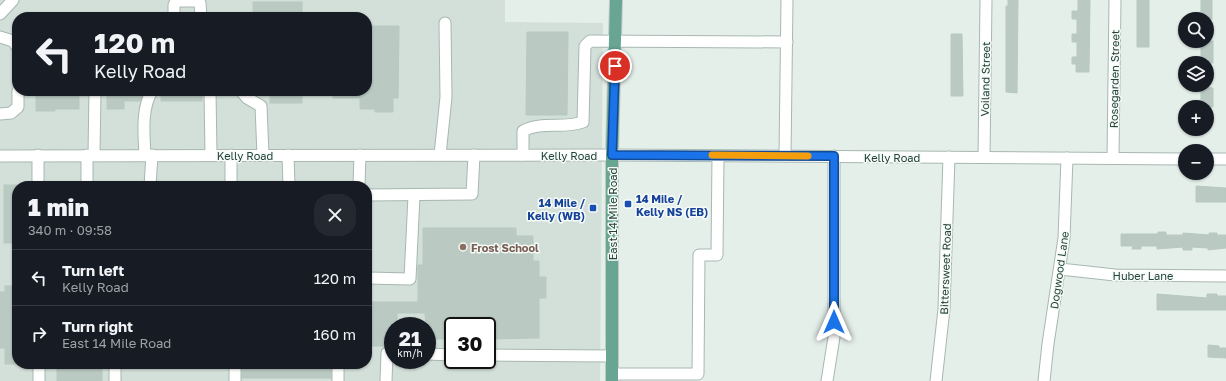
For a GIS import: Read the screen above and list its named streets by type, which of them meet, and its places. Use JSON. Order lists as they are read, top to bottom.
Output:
{
  "streets": {
    "main road": ["East 14 Mile Road"],
    "street": [
      "Voiland Street",
      "Rosegarden Street",
      "Kelly Road",
      "Bittersweet Road",
      "Dogwood Lane",
      "Huber Lane"
    ]
  },
  "crossings": [
    ["Voiland Street", "Kelly Road"],
    ["Rosegarden Street", "Kelly Road"],
    ["Kelly Road", "East 14 Mile Road"],
    ["Kelly Road", "Bittersweet Road"],
    ["Kelly Road", "Dogwood Lane"],
    ["Dogwood Lane", "Huber Lane"]
  ],
  "places": {
    "transit": ["14 Mile / Kelly NS (EB)", "14 Mile / Kelly (WB)"],
    "other": ["Frost School"]
  },
  "page": {
    "map_buttons": ["+", "−"],
    "turn": ["120 m", "Kelly Road"],
    "heading": ["1 min", "340 m · 09:58"],
    "list": [
      {
        "name": "Turn left",
        "note": "Kelly Road",
        "value": "120 m"
      },
      {
        "name": "Turn right",
        "note": "East 14 Mile Road",
        "value": "160 m"
      }
    ],
    "speed": "21 km/h",
    "limit": "30"
  }
}
